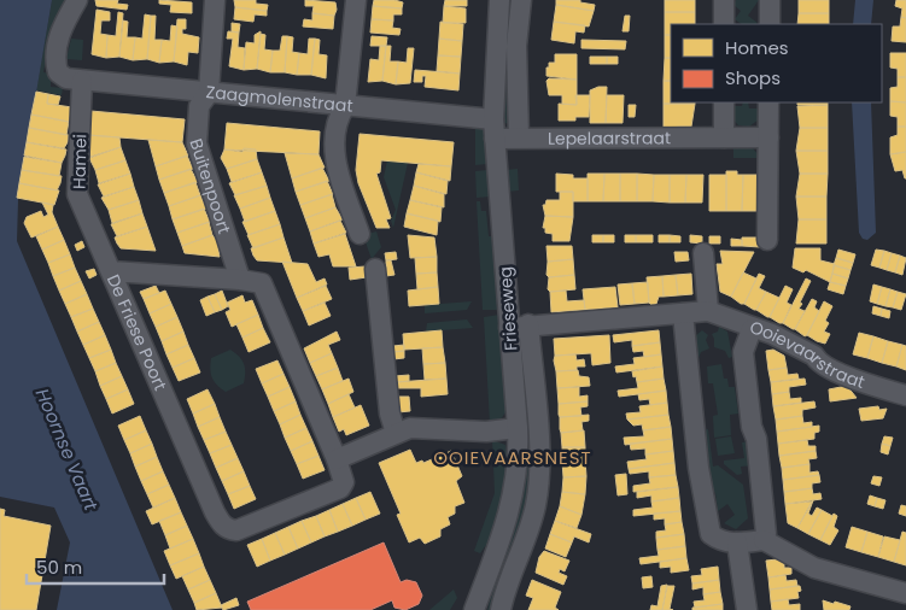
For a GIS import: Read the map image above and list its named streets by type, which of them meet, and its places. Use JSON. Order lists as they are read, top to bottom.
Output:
{
  "streets": {
    "street": [
      "Zaagmolenstraat",
      "Lepelaarstraat",
      "Hamei",
      "Buitenpoort",
      "Frieseweg",
      "De Friese Poort",
      "Ooievaarstraat"
    ]
  },
  "crossings": [
    ["Zaagmolenstraat", "Lepelaarstraat"],
    ["Zaagmolenstraat", "Hamei"],
    ["Zaagmolenstraat", "Buitenpoort"],
    ["Zaagmolenstraat", "Frieseweg"],
    ["Lepelaarstraat", "Frieseweg"],
    ["Hamei", "De Friese Poort"],
    ["Buitenpoort", "De Friese Poort"],
    ["Frieseweg", "Ooievaarstraat"]
  ],
  "districts": ["OOIEVAARSNEST"],
  "water": ["Hoornse Vaart"],
  "legend": ["Homes", "Shops"],
  "scale_bar": "50 m"
}
